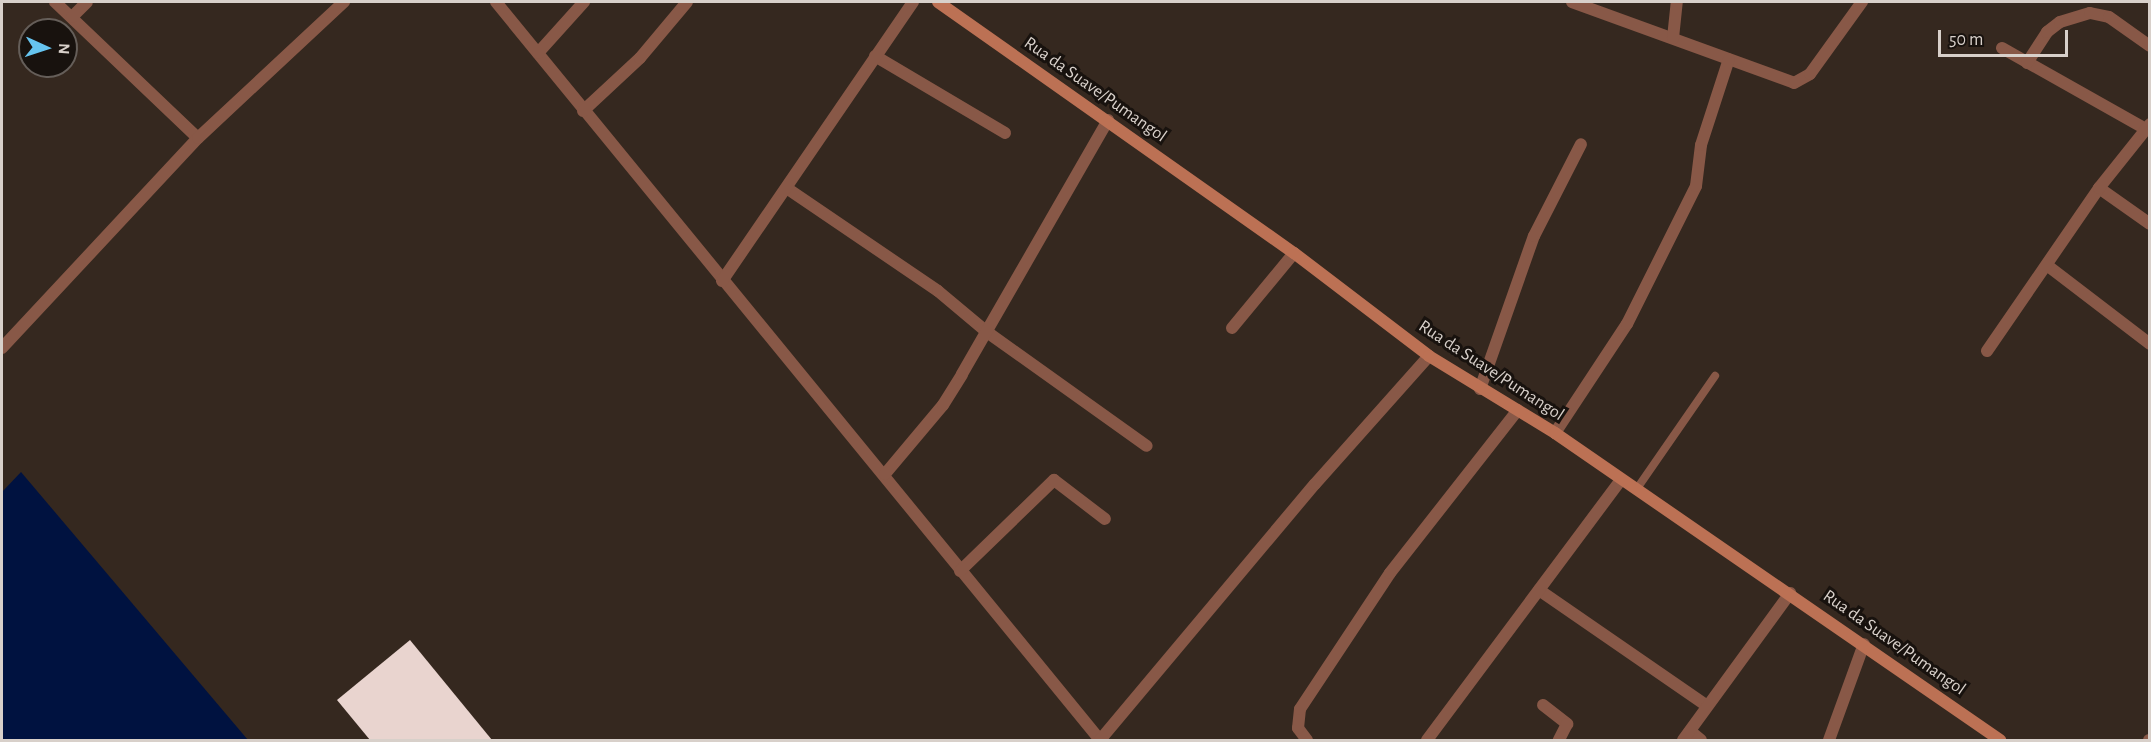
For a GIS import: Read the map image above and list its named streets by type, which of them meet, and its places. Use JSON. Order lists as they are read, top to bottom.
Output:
{
  "streets": {
    "street": ["Rua da Suave/Pumangol"]
  },
  "scale_bar": "50 m",
  "north": "right"
}
